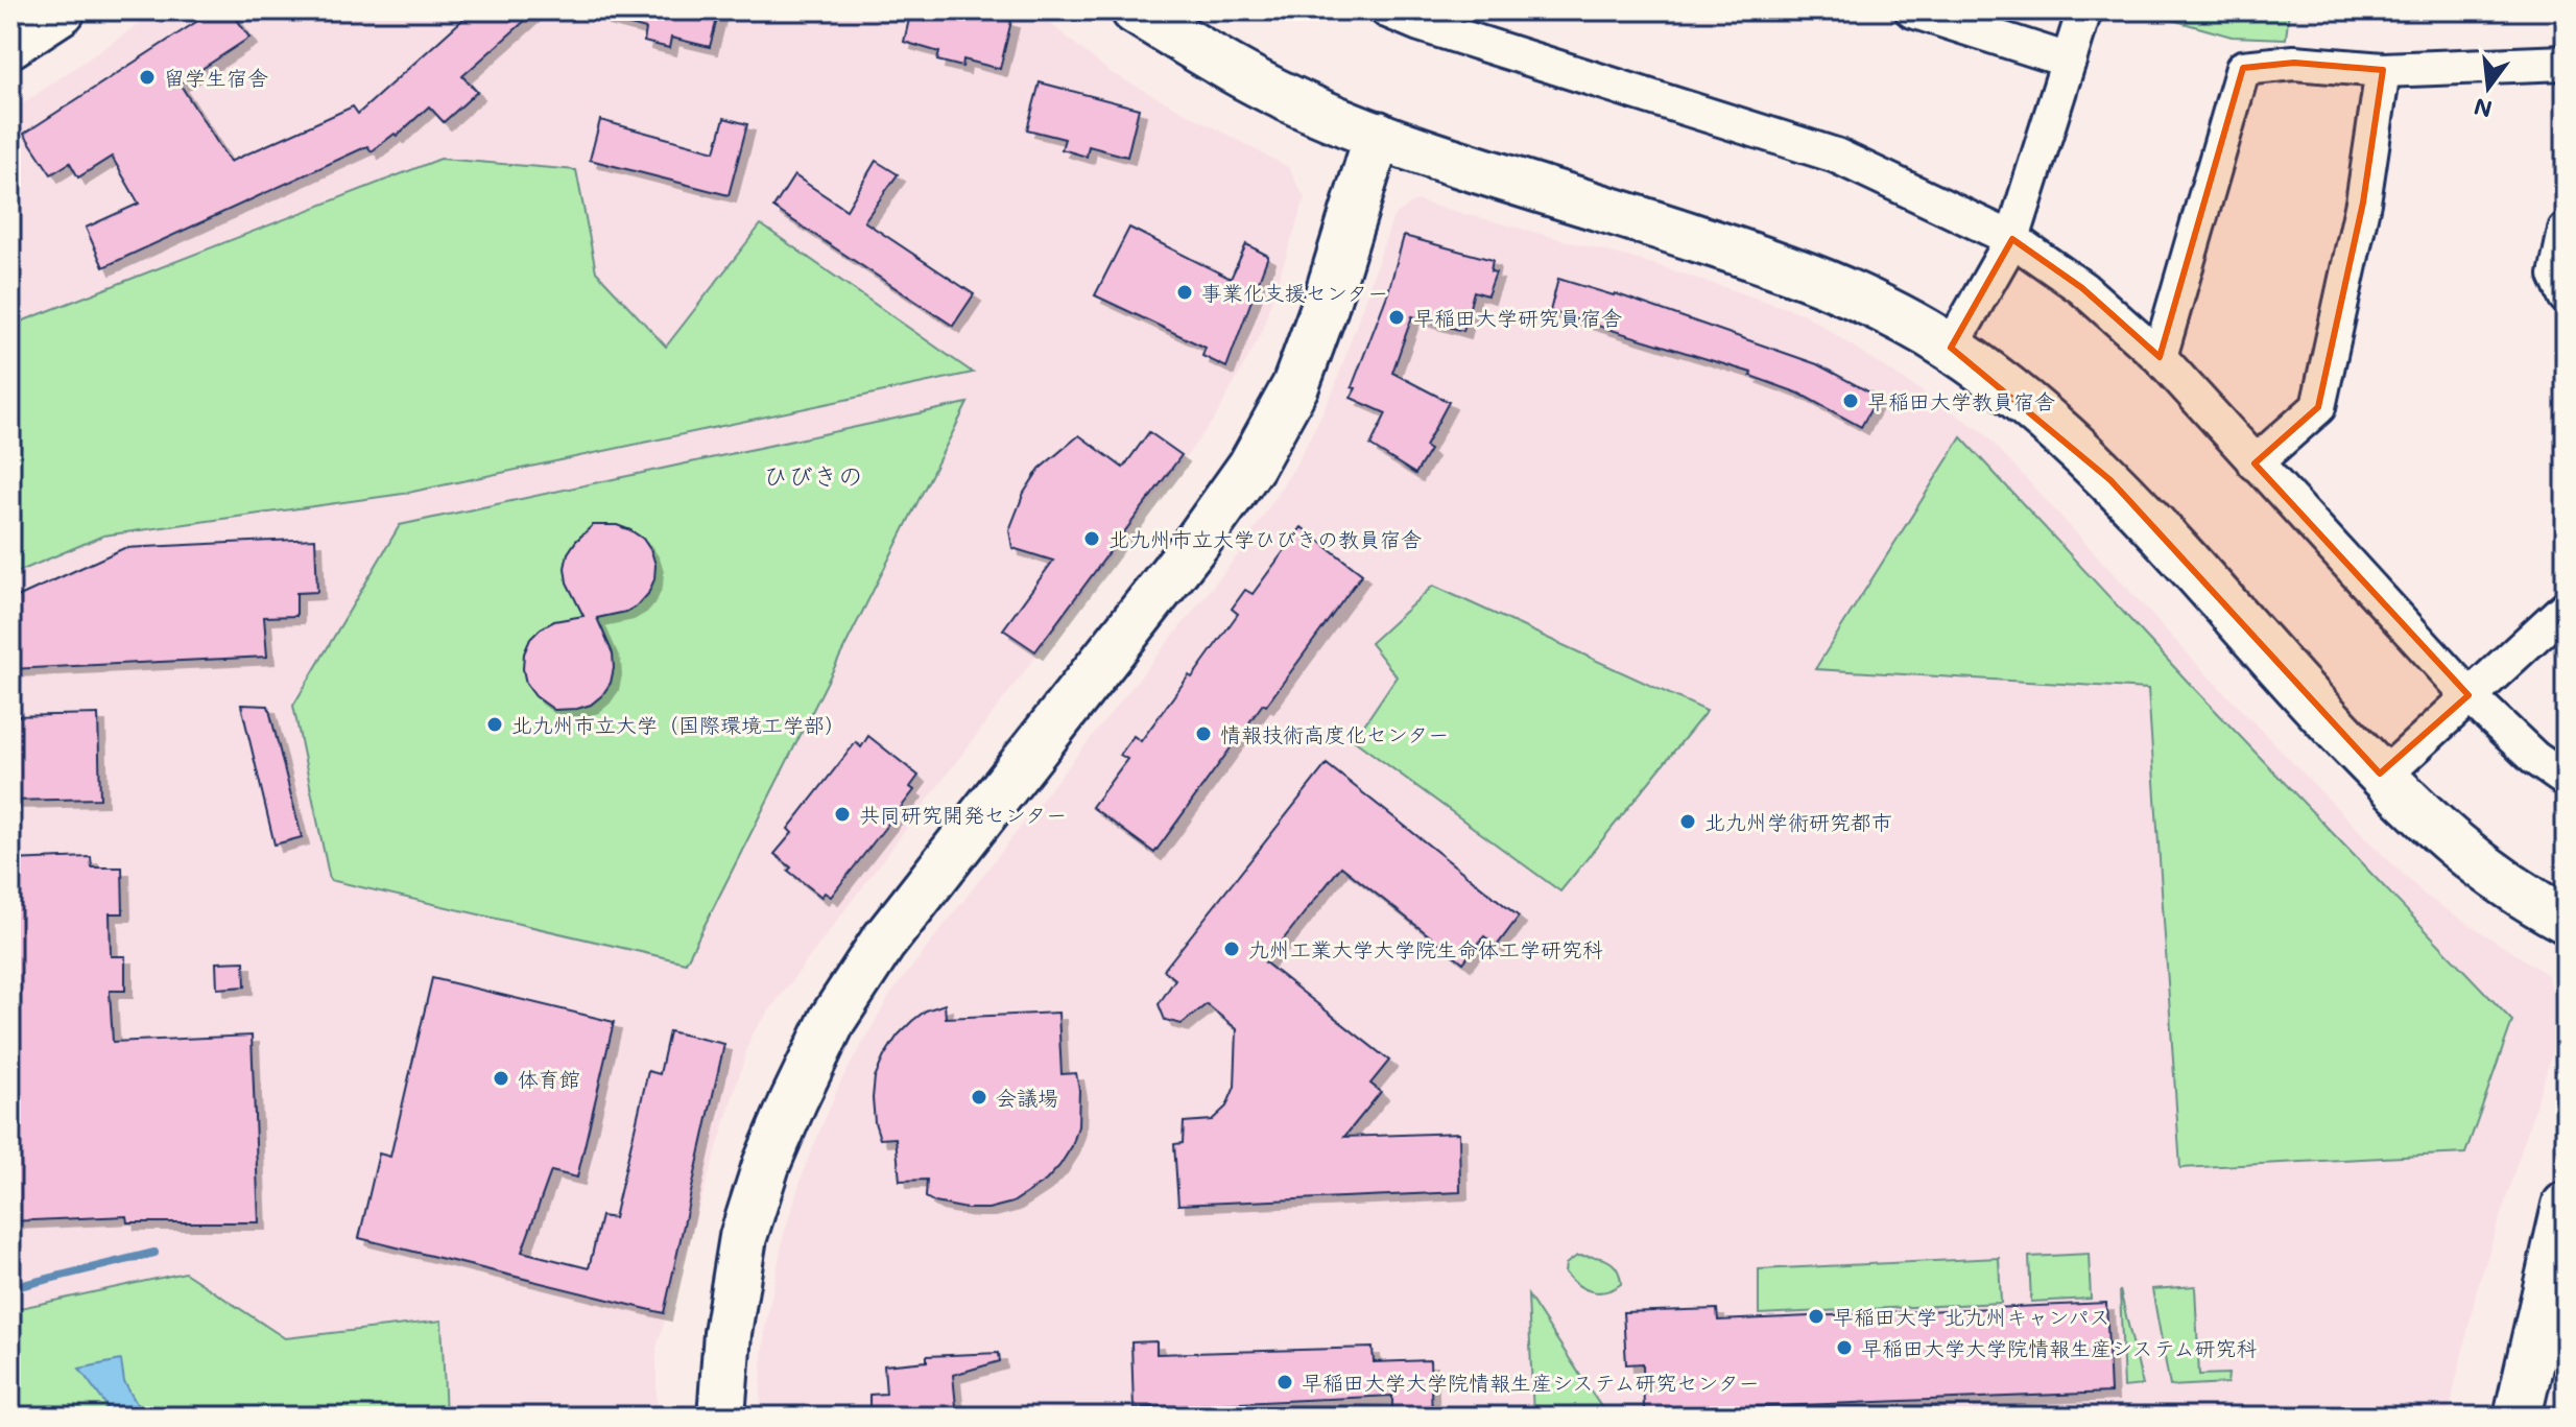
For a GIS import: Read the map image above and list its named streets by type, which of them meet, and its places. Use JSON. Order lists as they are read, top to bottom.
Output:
{
  "districts": ["ひびきの"],
  "places": [
    "留学生宿舎",
    "事業化支援センター",
    "早稲田大学研究員宿舎",
    "早稲田大学教員宿舎",
    "北九州市立大学ひびきの教員宿舎",
    "北九州市立大学（国際環境工学部）",
    "情報技術高度化センター",
    "共同研究開発センター",
    "北九州学術研究都市",
    "九州工業大学大学院生命体工学研究科",
    "体育館",
    "会議場",
    "早稲田大学 北九州キャンパス",
    "早稲田大学大学院情報生産システム研究科",
    "早稲田大学大学院情報生産システム研究センター"
  ],
  "north": "bottom"
}
